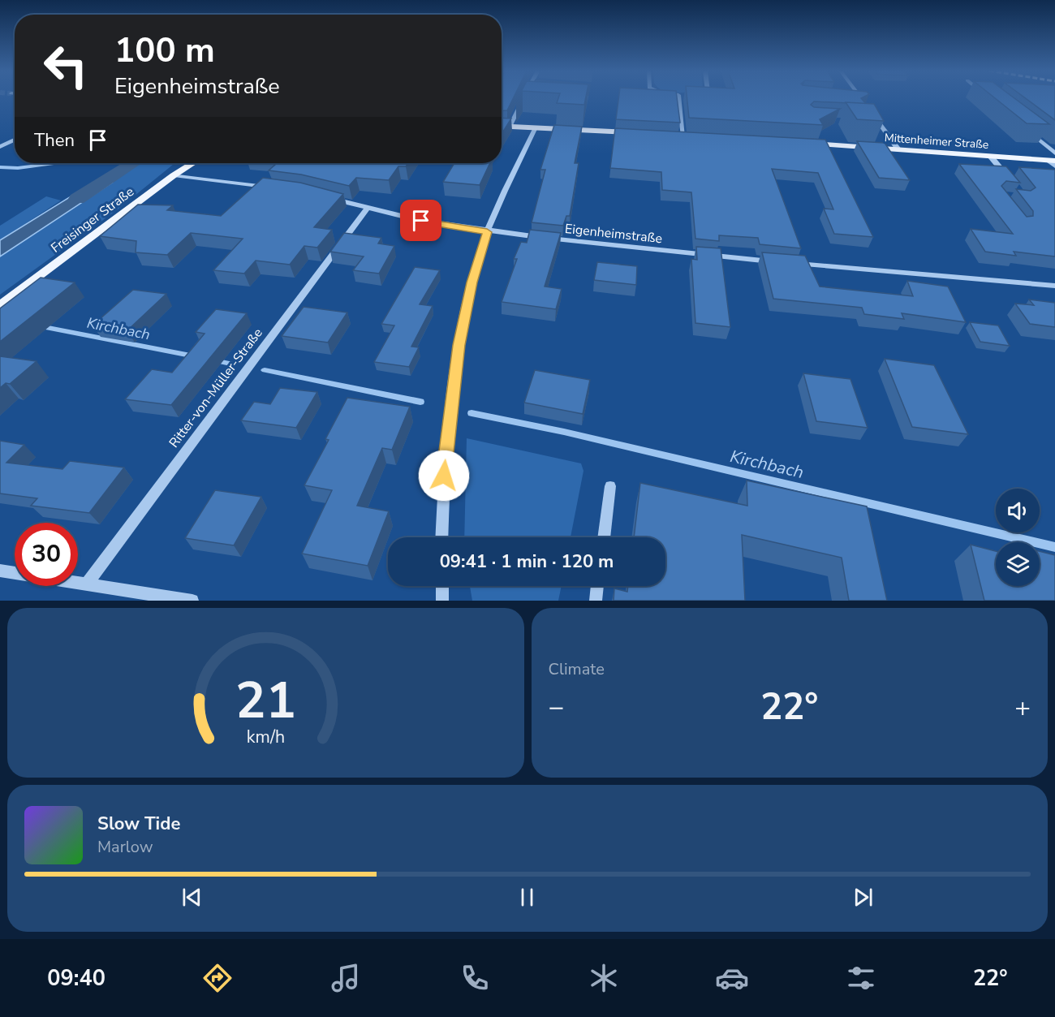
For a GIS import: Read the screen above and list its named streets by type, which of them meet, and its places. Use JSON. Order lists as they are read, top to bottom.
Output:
{
  "streets": {
    "main road": ["Mittenheimer Straße", "Freisinger Straße"],
    "street": ["Eigenheimstraße", "Ritter-von-Müller-Straße"]
  },
  "crossings": [
    ["Eigenheimstraße", "Ritter-von-Müller-Straße"]
  ],
  "water": ["Kirchbach"],
  "page": {
    "turn": ["100 m", "Eigenheimstraße"],
    "then": "Then",
    "limit": "30",
    "trip": "09:41 · 1 min · 120 m",
    "tile": "Climate",
    "heat": ["−", "22°", "+"],
    "song": ["Slow Tide", "Marlow"],
    "tabs": ["09:40", "22°"],
    "gauge": ["21", "km/h"]
  }
}
